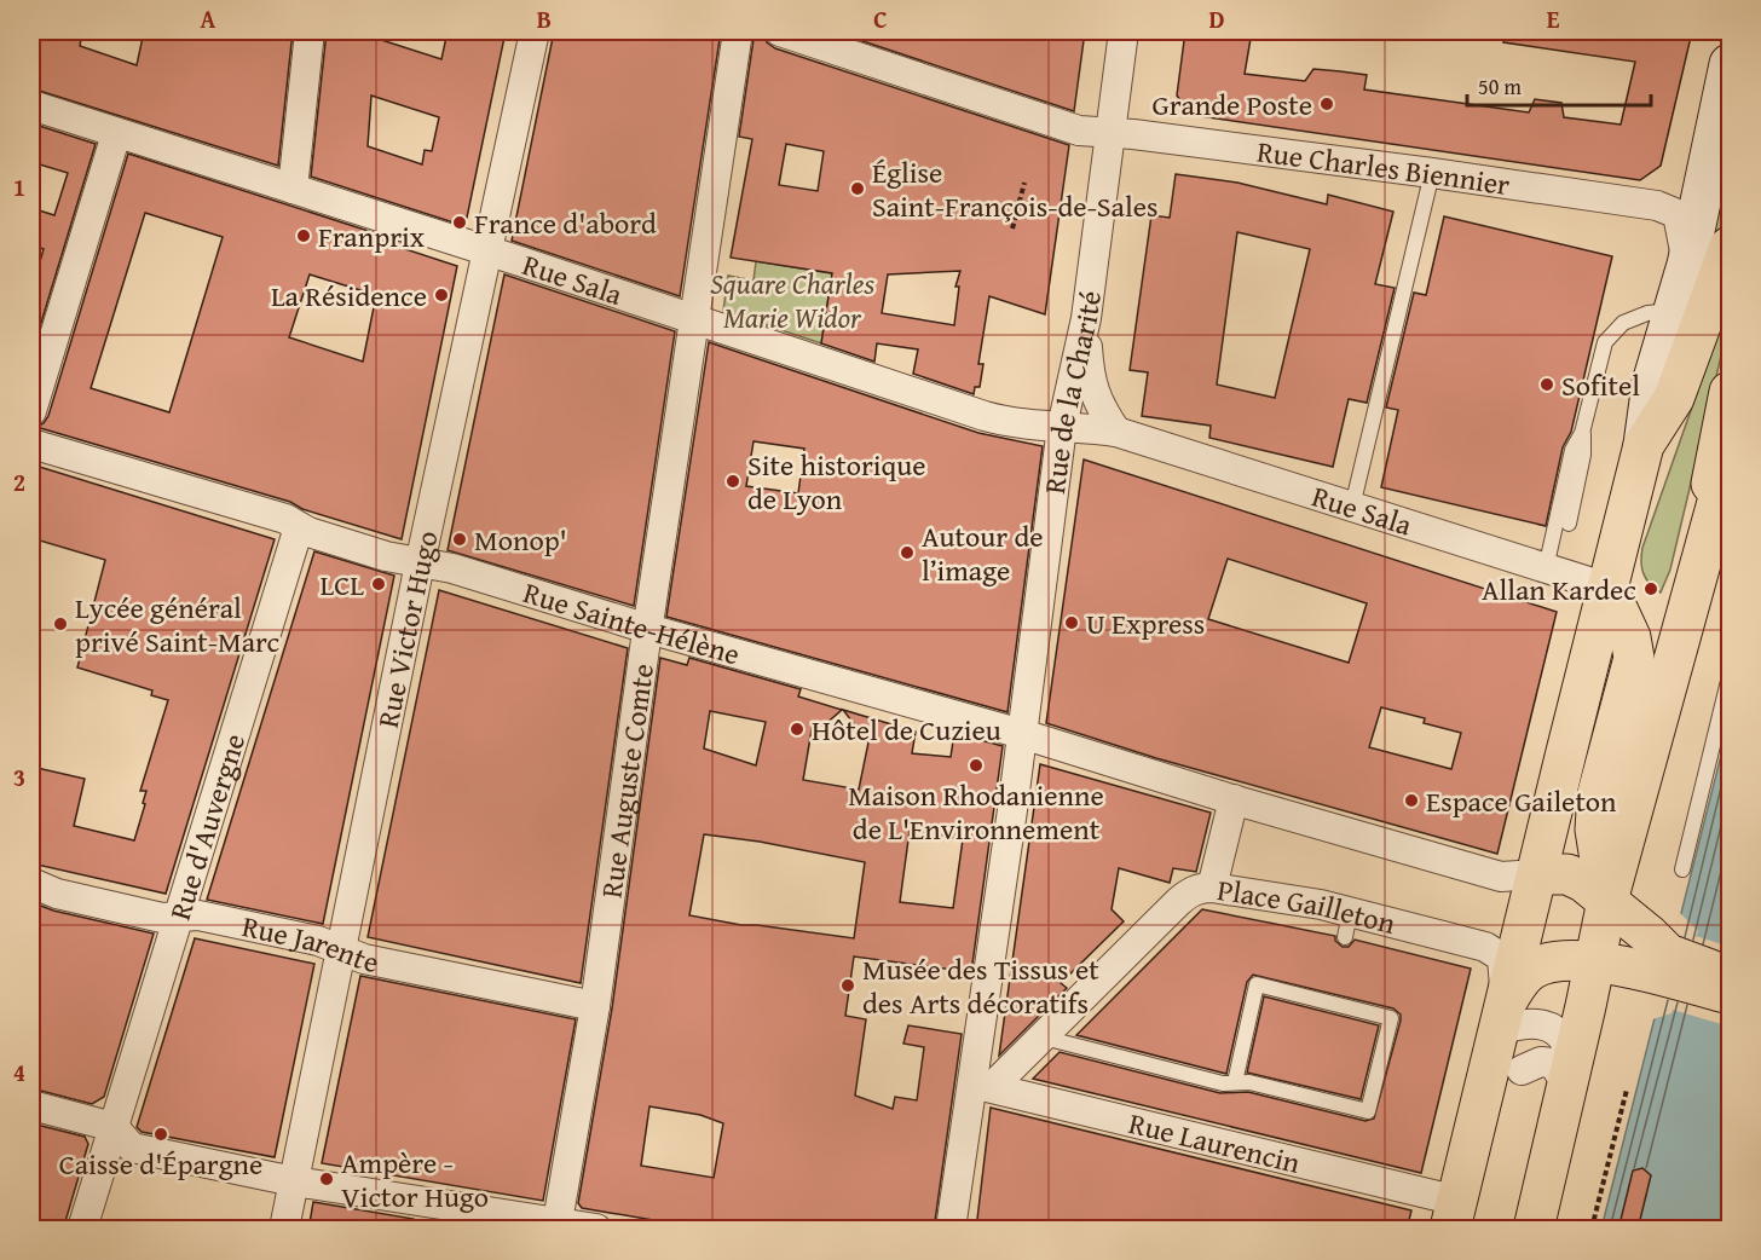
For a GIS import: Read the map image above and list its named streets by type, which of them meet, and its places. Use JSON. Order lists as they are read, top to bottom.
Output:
{
  "streets": {
    "street": [
      "Rue Charles Biennier",
      "Rue Sala",
      "Rue de la Charité",
      "Rue Sainte-Hélène",
      "Rue Victor Hugo",
      "Rue Auguste Comte",
      "Rue d'Auvergne",
      "Place Gailleton",
      "Rue Jarente",
      "Rue Laurencin"
    ]
  },
  "crossings": [
    ["Rue Charles Biennier", "Rue de la Charité"],
    ["Rue Sala", "Rue de la Charité"],
    ["Rue Sala", "Rue Victor Hugo"],
    ["Rue Sala", "Rue Auguste Comte"],
    ["Rue de la Charité", "Rue Sainte-Hélène"],
    ["Rue de la Charité", "Rue Laurencin"],
    ["Rue Sainte-Hélène", "Rue Victor Hugo"],
    ["Rue Sainte-Hélène", "Rue Auguste Comte"],
    ["Rue Sainte-Hélène", "Rue d'Auvergne"],
    ["Rue Sainte-Hélène", "Place Gailleton"],
    ["Rue Victor Hugo", "Rue Jarente"],
    ["Rue Auguste Comte", "Rue Jarente"],
    ["Rue d'Auvergne", "Rue Jarente"]
  ],
  "parks": ["Square Charles Marie Widor"],
  "places": [
    "Grande Poste",
    "Église Saint-François-de-Sales",
    "France d'abord",
    "Franprix",
    "La Résidence",
    "Sofitel",
    "Site historique de Lyon",
    "Monop'",
    "Autour de l’image",
    "LCL",
    "Allan Kardec",
    "U Express",
    "Lycée général privé Saint-Marc",
    "Hôtel de Cuzieu",
    "Maison Rhodanienne de L'Environnement",
    "Espace Gaileton",
    "Musée des Tissus et des Arts décoratifs",
    "Caisse d'Épargne",
    "Ampère - Victor Hugo"
  ],
  "scale_bar": "50 m",
  "grid": {
    "columns": [
      "A",
      "B",
      "C",
      "D",
      "E"
    ],
    "rows": [
      "1",
      "2",
      "3",
      "4"
    ]
  }
}
